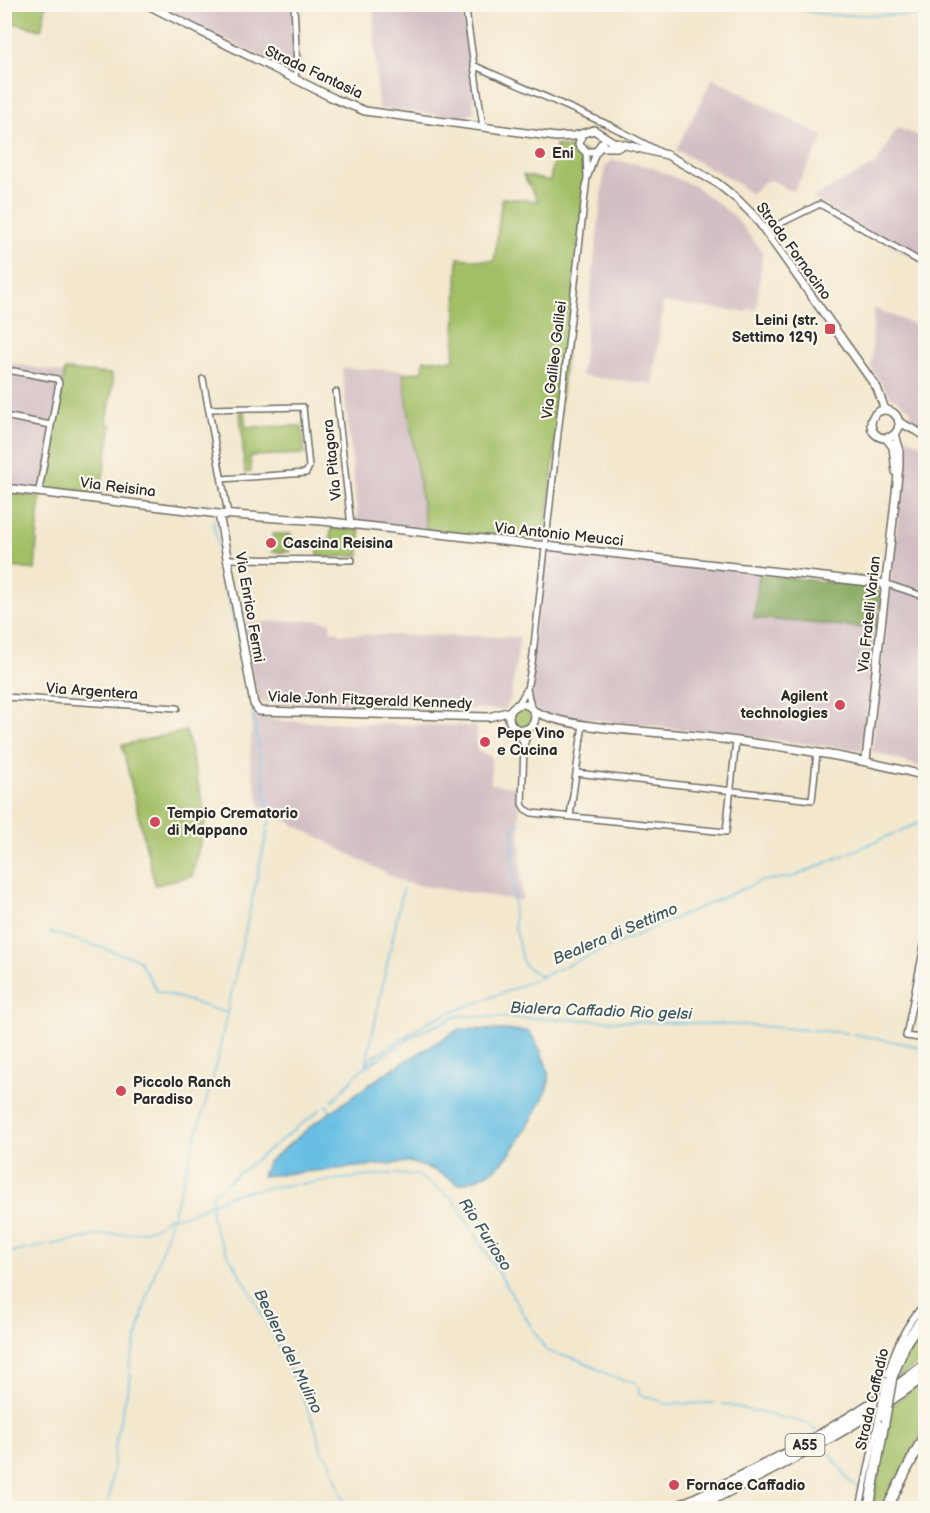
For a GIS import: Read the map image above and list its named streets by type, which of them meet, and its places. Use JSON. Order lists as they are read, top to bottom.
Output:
{
  "streets": {
    "highway": ["A55"],
    "street": [
      "Strada Fantasia",
      "Strada Fornacino",
      "Via Galileo Galilei",
      "Via Pitagora",
      "Via Reisina",
      "Via Antonio Meucci",
      "Via Enrico Fermi",
      "Via Fratelli Varian",
      "Via Argentera",
      "Viale Jonh Fitzgerald Kennedy",
      "Strada Caffadio"
    ]
  },
  "crossings": [
    ["Strada Fornacino", "Via Galileo Galilei"],
    ["Strada Fornacino", "Via Fratelli Varian"],
    ["Via Galileo Galilei", "Via Antonio Meucci"],
    ["Via Pitagora", "Via Antonio Meucci"],
    ["Via Reisina", "Via Antonio Meucci"],
    ["Via Reisina", "Via Enrico Fermi"],
    ["Via Antonio Meucci", "Via Fratelli Varian"],
    ["Via Enrico Fermi", "Viale Jonh Fitzgerald Kennedy"]
  ],
  "water": [
    "Bealera di Settimo",
    "Bialera Caffadio Rio gelsi",
    "Rio Furioso",
    "Bealera del Mulino"
  ],
  "places": {
    "other": [
      "Eni",
      "Cascina Reisina",
      "Agilent technologies",
      "Pepe Vino e Cucina",
      "Tempio Crematorio di Mappano",
      "Piccolo Ranch Paradiso",
      "Fornace Caffadio"
    ],
    "transit": ["Leini (str. Settimo 129)"]
  }
}
